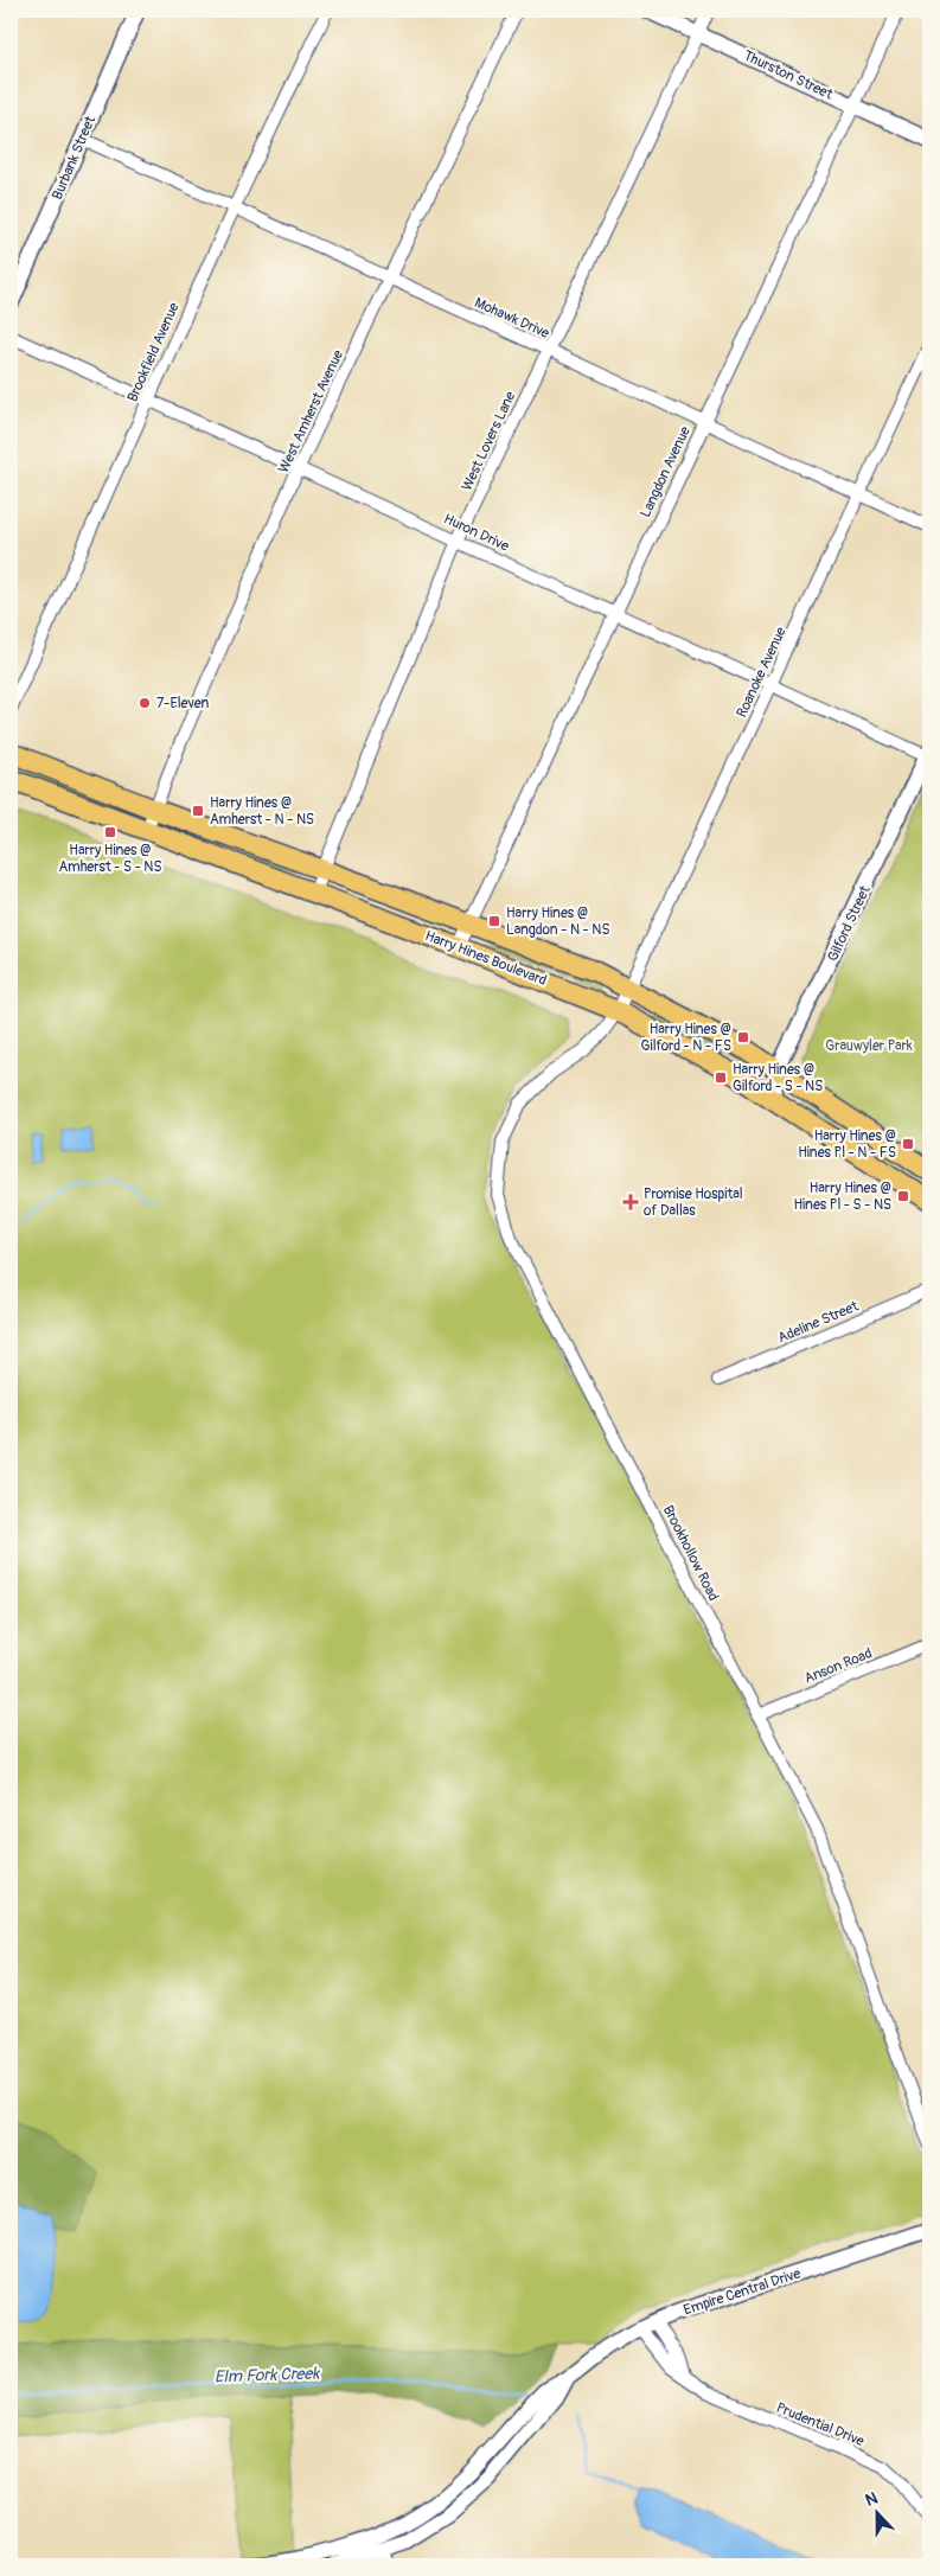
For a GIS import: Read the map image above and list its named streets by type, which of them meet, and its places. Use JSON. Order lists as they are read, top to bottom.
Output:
{
  "streets": {
    "main road": ["Harry Hines Boulevard"],
    "street": [
      "Thurston Street",
      "Burbank Street",
      "Mohawk Drive",
      "Brookfield Avenue",
      "West Amherst Avenue",
      "West Lovers Lane",
      "Langdon Avenue",
      "Huron Drive",
      "Roanoke Avenue",
      "Gilford Street",
      "Adeline Street",
      "Brookhollow Road",
      "Anson Road",
      "Empire Central Drive",
      "Prudential Drive"
    ]
  },
  "crossings": [
    ["Thurston Street", "West Lovers Lane"],
    ["Thurston Street", "Langdon Avenue"],
    ["Burbank Street", "Mohawk Drive"],
    ["Mohawk Drive", "Brookfield Avenue"],
    ["Mohawk Drive", "West Amherst Avenue"],
    ["Mohawk Drive", "West Lovers Lane"],
    ["Mohawk Drive", "Langdon Avenue"],
    ["Mohawk Drive", "Roanoke Avenue"],
    ["Brookfield Avenue", "Huron Drive"],
    ["West Amherst Avenue", "Huron Drive"],
    ["West Amherst Avenue", "Harry Hines Boulevard"],
    ["West Lovers Lane", "Huron Drive"],
    ["West Lovers Lane", "Harry Hines Boulevard"],
    ["Langdon Avenue", "Huron Drive"],
    ["Langdon Avenue", "Harry Hines Boulevard"],
    ["Huron Drive", "Roanoke Avenue"],
    ["Huron Drive", "Gilford Street"],
    ["Roanoke Avenue", "Harry Hines Boulevard"],
    ["Roanoke Avenue", "Brookhollow Road"],
    ["Gilford Street", "Harry Hines Boulevard"],
    ["Harry Hines Boulevard", "Brookhollow Road"],
    ["Brookhollow Road", "Anson Road"],
    ["Empire Central Drive", "Prudential Drive"]
  ],
  "water": ["Elm Fork Creek"],
  "parks": ["Grauwyler Park"],
  "places": {
    "other": ["7-Eleven"],
    "transit": [
      "Harry Hines @ Amherst - N - NS",
      "Harry Hines @ Amherst - S - NS",
      "Harry Hines @ Langdon - N - NS",
      "Harry Hines @ Gilford - N - FS",
      "Harry Hines @ Gilford - S - NS",
      "Harry Hines @ Hines Pl - N - FS",
      "Harry Hines @ Hines Pl - S - NS"
    ],
    "health": ["Promise Hospital of Dallas"]
  },
  "north": "top"
}
